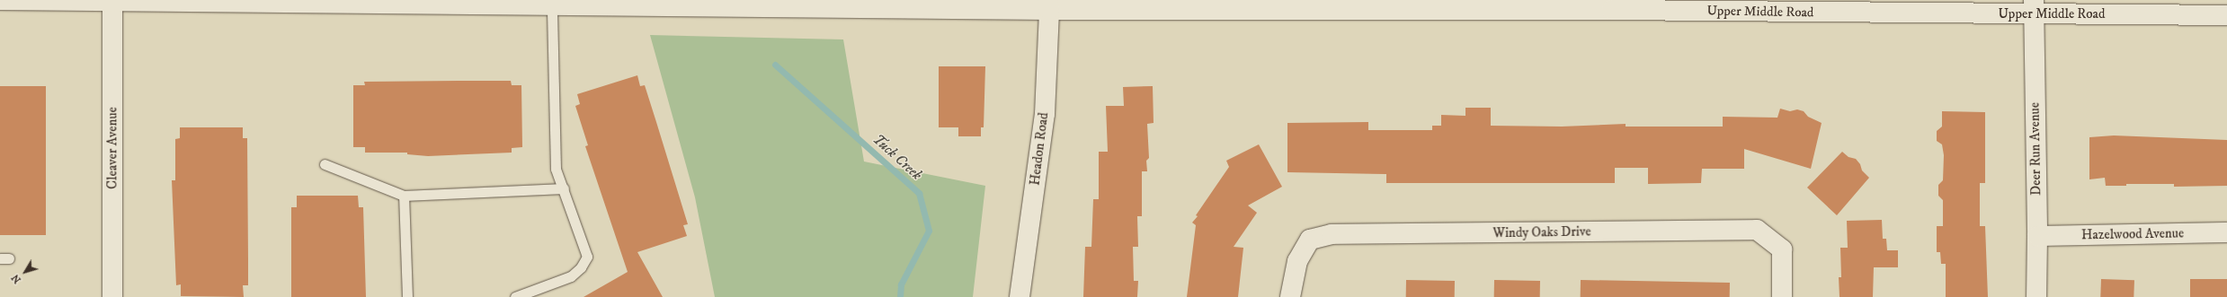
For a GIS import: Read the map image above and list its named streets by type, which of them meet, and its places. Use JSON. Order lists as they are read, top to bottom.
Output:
{
  "streets": {
    "main road": [
      "Upper Middle Road",
      "Cleaver Avenue",
      "Headon Road",
      "Deer Run Avenue",
      "Windy Oaks Drive",
      "Hazelwood Avenue"
    ]
  },
  "crossings": [
    ["Upper Middle Road", "Cleaver Avenue"],
    ["Upper Middle Road", "Headon Road"],
    ["Upper Middle Road", "Deer Run Avenue"],
    ["Deer Run Avenue", "Hazelwood Avenue"]
  ],
  "water": ["Tuck Creek"],
  "north": "bottom left"
}
